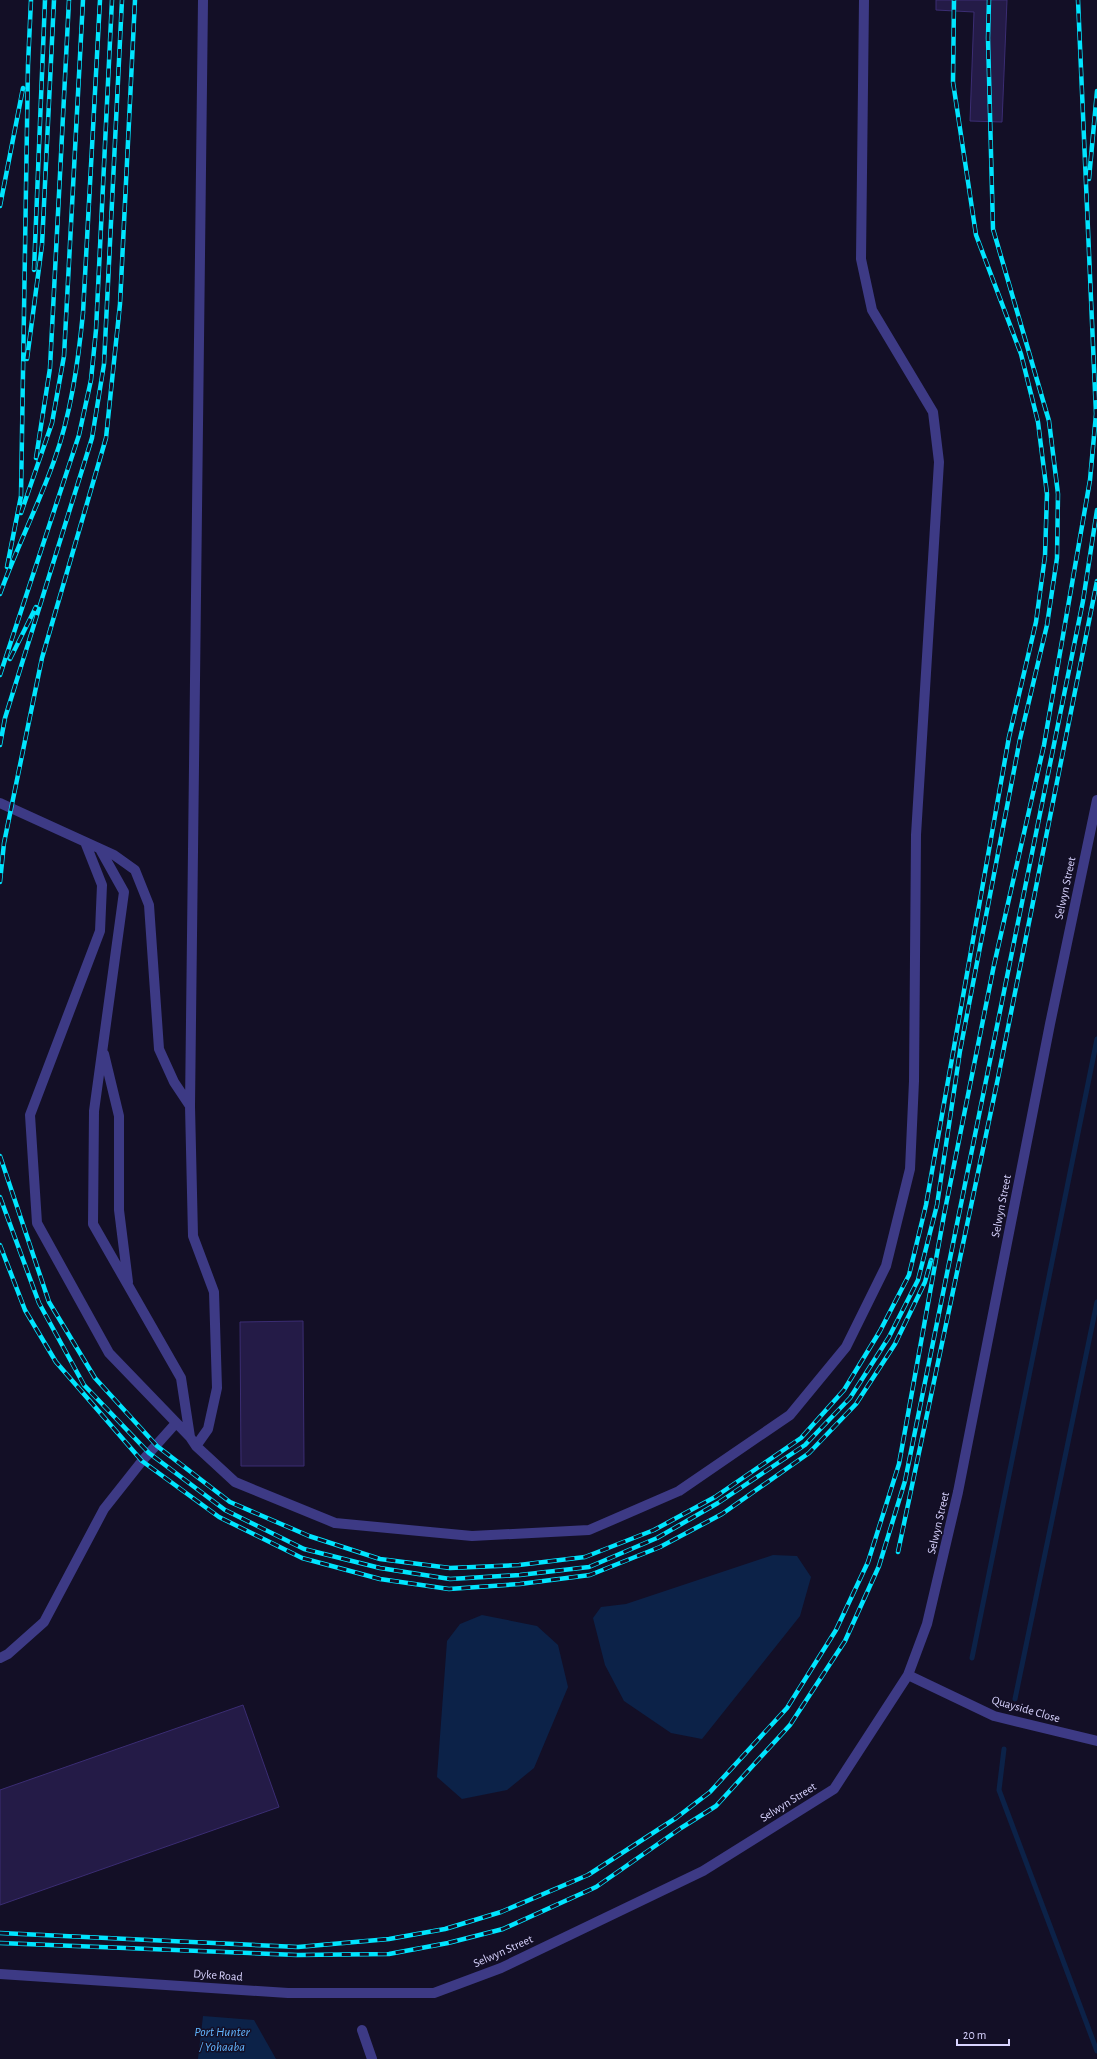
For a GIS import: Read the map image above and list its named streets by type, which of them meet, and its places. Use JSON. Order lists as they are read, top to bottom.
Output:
{
  "streets": {
    "street": ["Selwyn Street", "Quayside Close", "Dyke Road"]
  },
  "crossings": [
    ["Selwyn Street", "Quayside Close"],
    ["Selwyn Street", "Dyke Road"]
  ],
  "water": ["Port Hunter / Yohaaba"],
  "scale_bar": "20 m"
}
